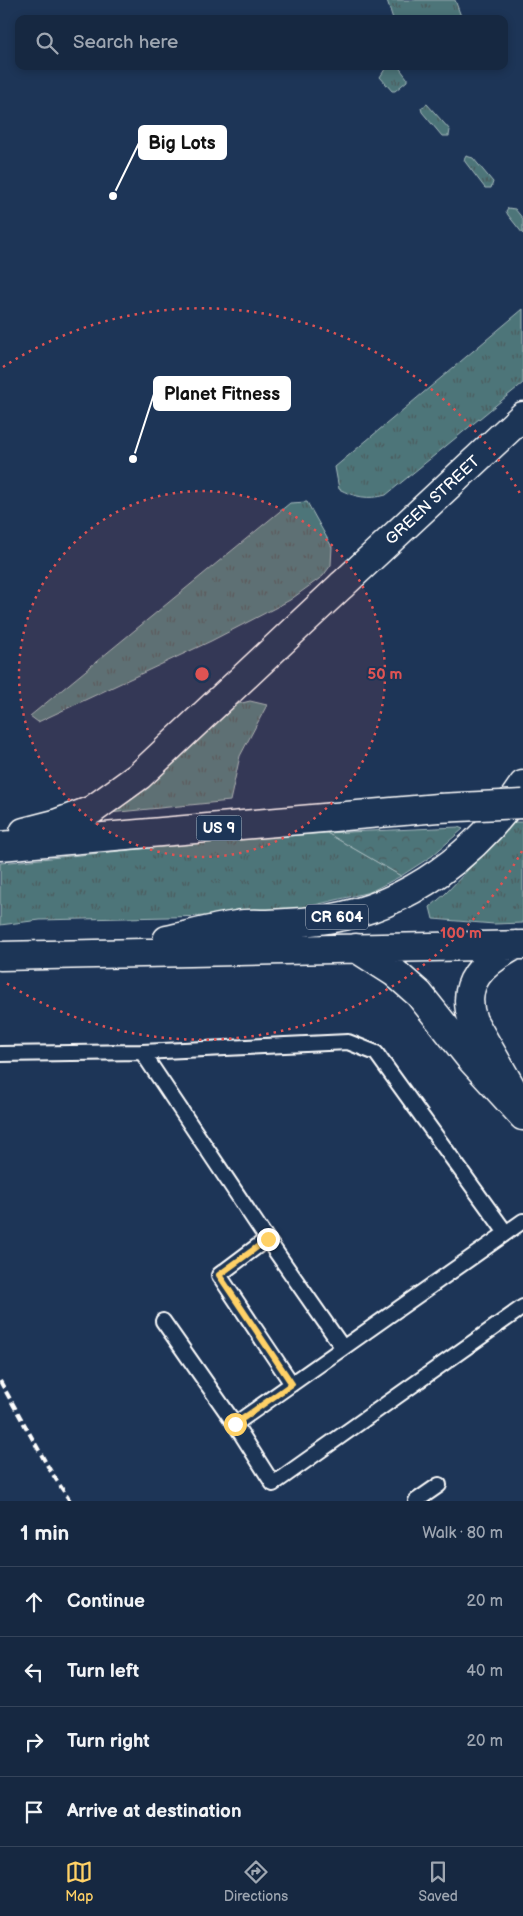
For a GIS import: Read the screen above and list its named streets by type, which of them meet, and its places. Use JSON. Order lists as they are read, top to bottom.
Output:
{
  "streets": {
    "main road": ["GREEN STREET", "US 9", "CR 604"]
  },
  "places": ["Big Lots", "Planet Fitness"],
  "page": {
    "search": "Search here",
    "heading": ["1 min", "Walk · 80 m"],
    "list": [
      ["Continue", "20 m"],
      ["Turn left", "40 m"],
      ["Turn right", "20 m"],
      "Arrive at destination"
    ],
    "nav": ["Map", "Directions", "Saved"]
  },
  "rings": ["50 m", "100 m"]
}
